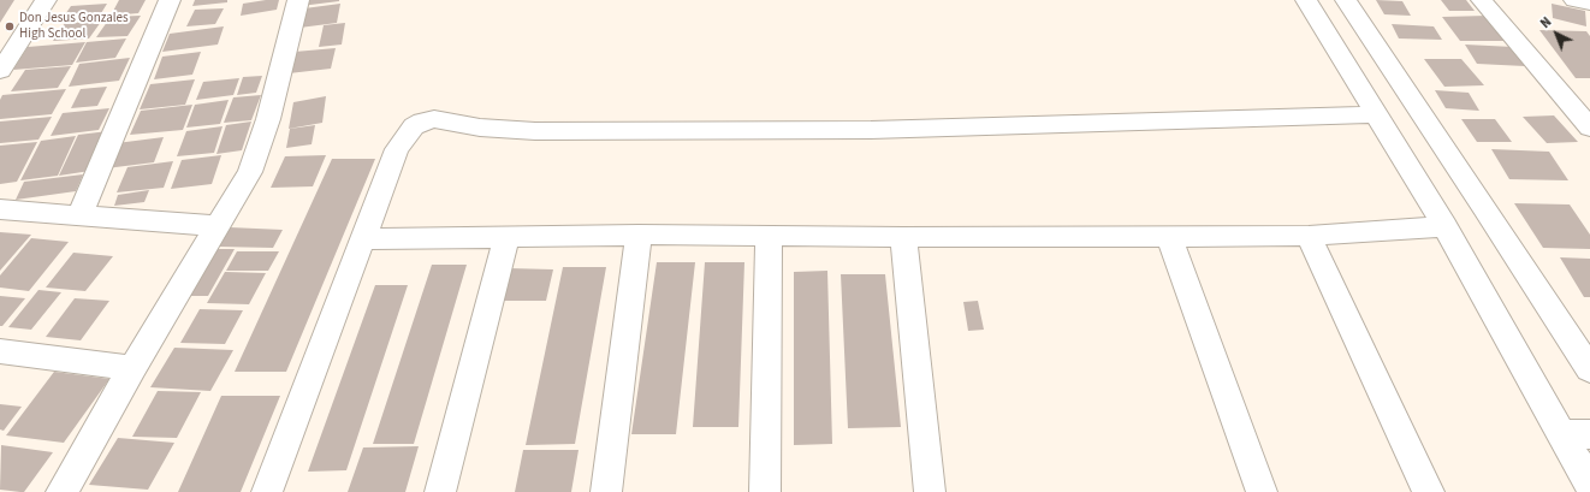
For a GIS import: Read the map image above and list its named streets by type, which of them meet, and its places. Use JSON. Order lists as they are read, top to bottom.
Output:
{
  "places": ["Don Jesus Gonzales High School"],
  "north": "top left"
}
